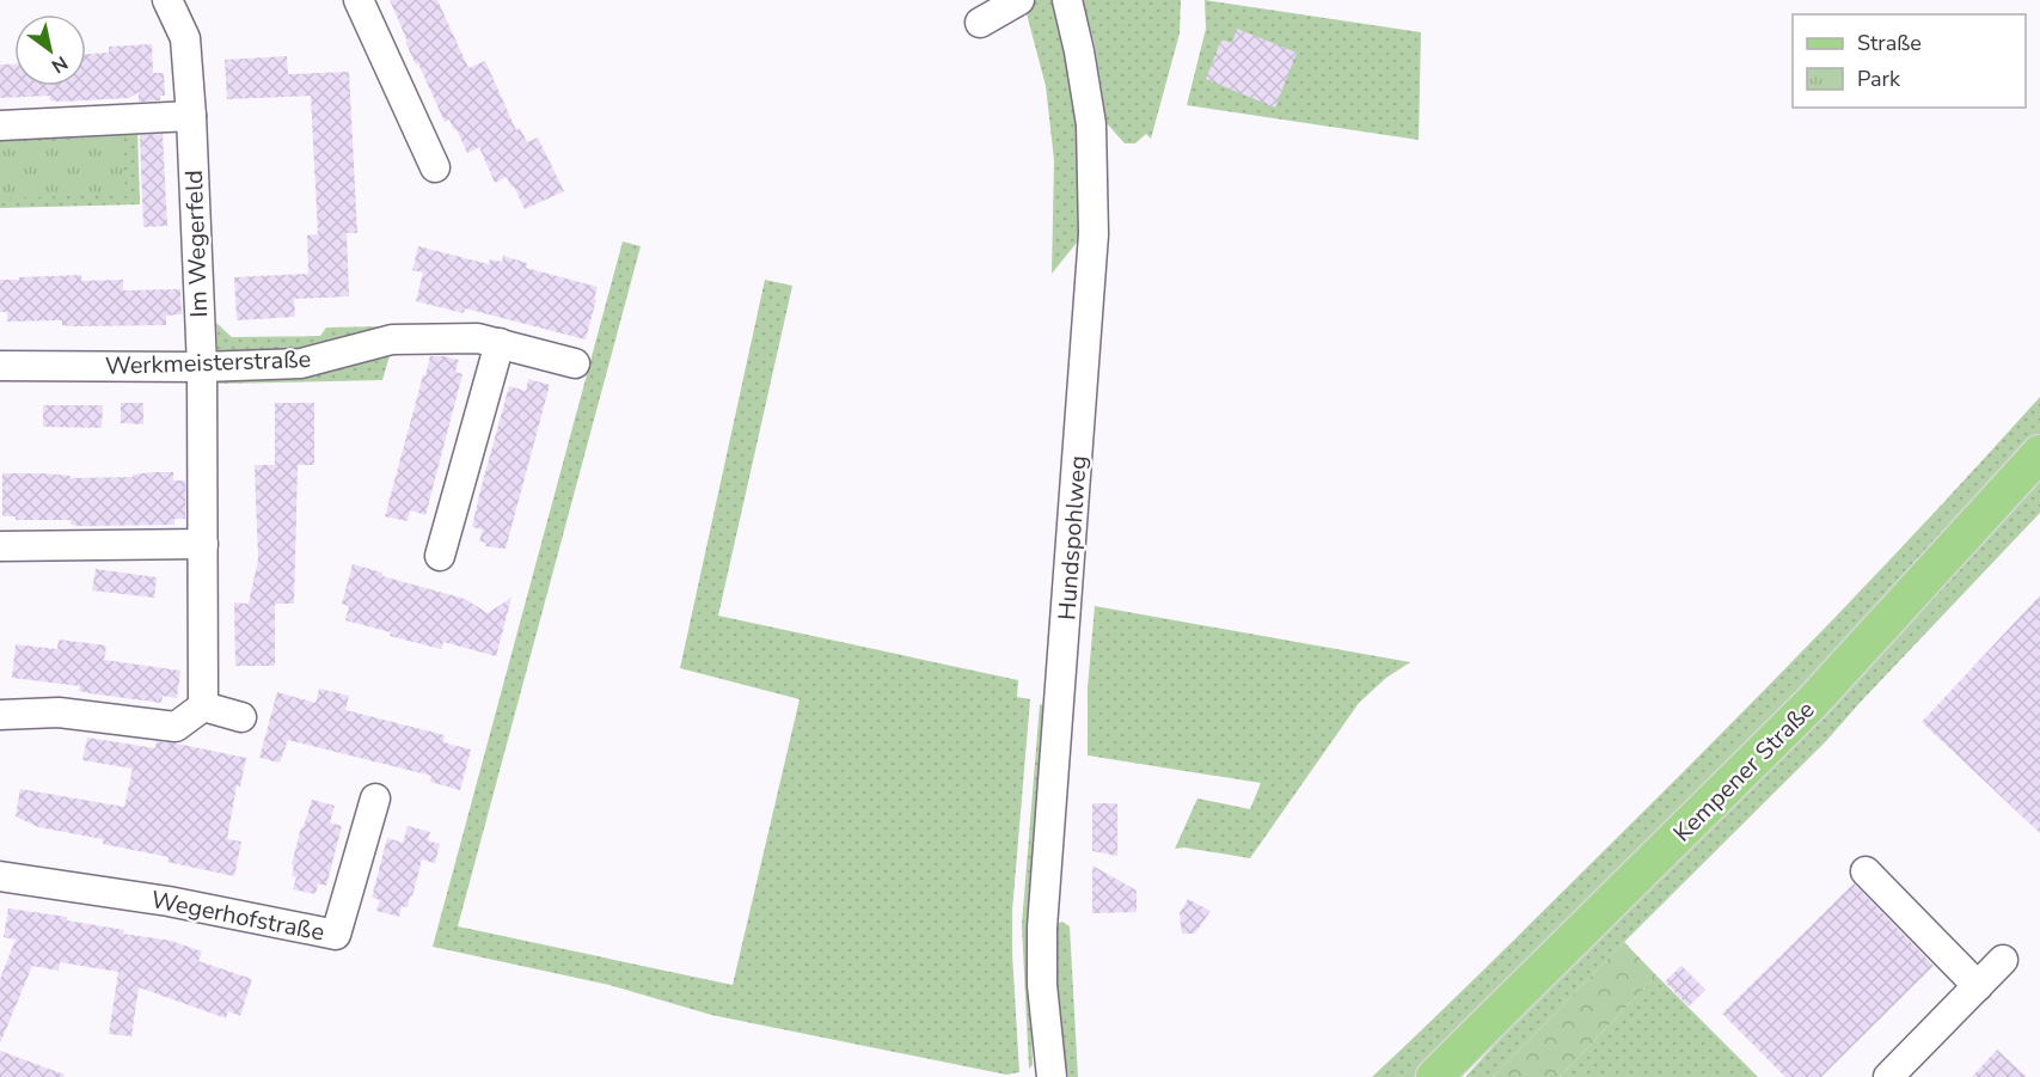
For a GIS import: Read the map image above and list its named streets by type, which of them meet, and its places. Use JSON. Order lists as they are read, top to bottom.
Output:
{
  "streets": {
    "main road": ["Kempener Straße"],
    "street": [
      "Im Wegerfeld",
      "Werkmeisterstraße",
      "Hundspohlweg",
      "Wegerhofstraße"
    ]
  },
  "crossings": [
    ["Im Wegerfeld", "Werkmeisterstraße"]
  ],
  "legend": ["Straße", "Park"],
  "north": "bottom right"
}
